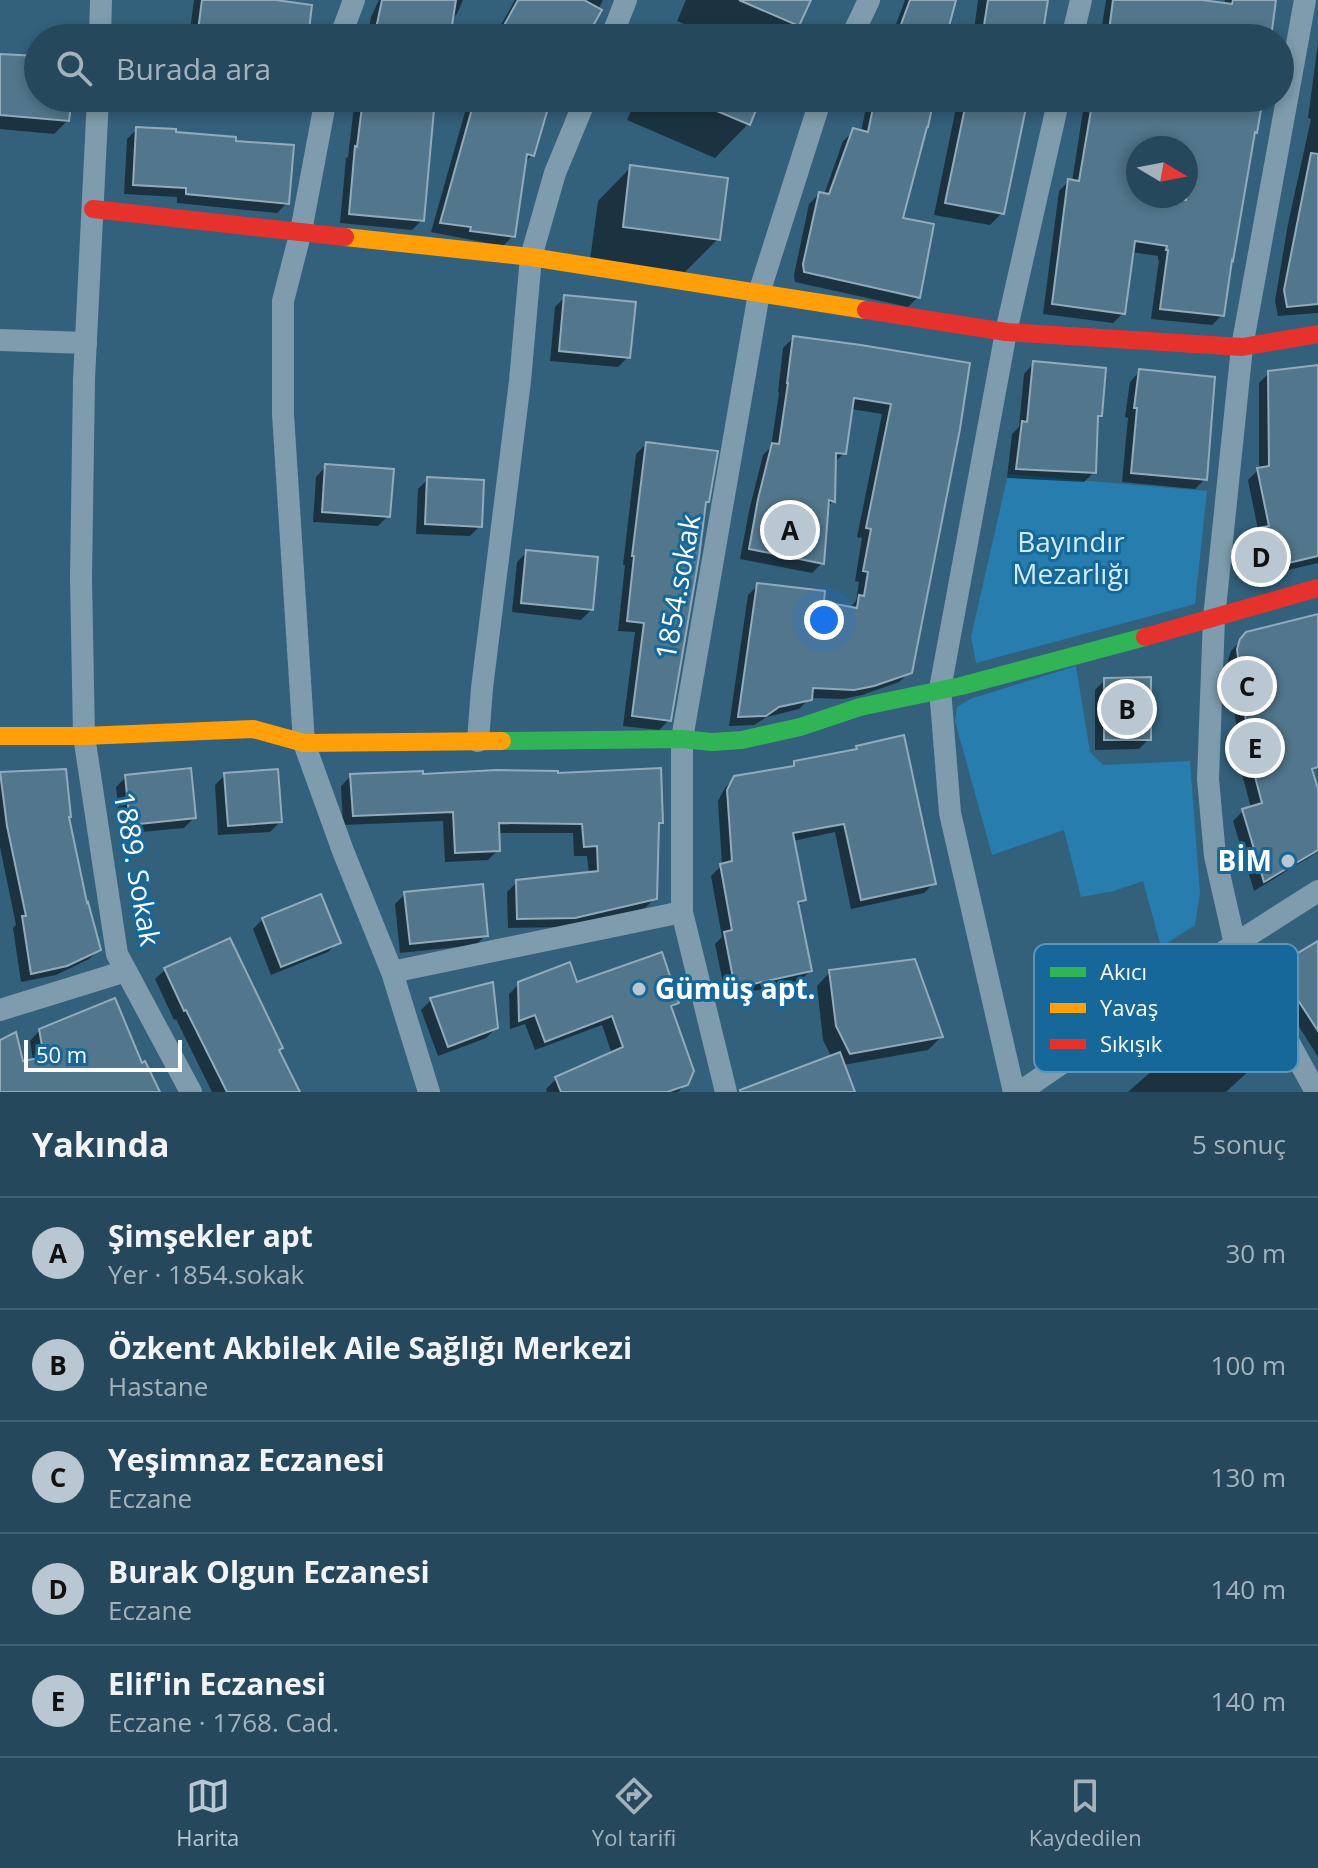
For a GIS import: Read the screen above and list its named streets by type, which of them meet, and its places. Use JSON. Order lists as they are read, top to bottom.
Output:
{
  "streets": {
    "street": ["1854.sokak", "1889. Sokak"]
  },
  "parks": ["Bayındır Mezarlığı"],
  "places": ["BİM", "Gümüş apt."],
  "legend": ["Akıcı", "Yavaş", "Sıkışık"],
  "scale_bar": "50 m",
  "north": "right",
  "page": {
    "search": "Burada ara",
    "pins": [
      "A",
      "D",
      "C",
      "B",
      "E"
    ],
    "scale": "50 m",
    "heading": ["Yakında", "5 sonuç"],
    "list": [
      {
        "mark": "A",
        "name": "Şimşekler apt",
        "note": "Yer · 1854.sokak",
        "value": "30 m"
      },
      {
        "mark": "B",
        "name": "Özkent Akbilek Aile Sağlığı Merkezi",
        "note": "Hastane",
        "value": "100 m"
      },
      {
        "mark": "C",
        "name": "Yeşimnaz Eczanesi",
        "note": "Eczane",
        "value": "130 m"
      },
      {
        "mark": "D",
        "name": "Burak Olgun Eczanesi",
        "note": "Eczane",
        "value": "140 m"
      },
      {
        "mark": "E",
        "name": "Elif'in Eczanesi",
        "note": "Eczane · 1768. Cad.",
        "value": "140 m"
      }
    ],
    "nav": ["Harita", "Yol tarifi", "Kaydedilen"]
  }
}
